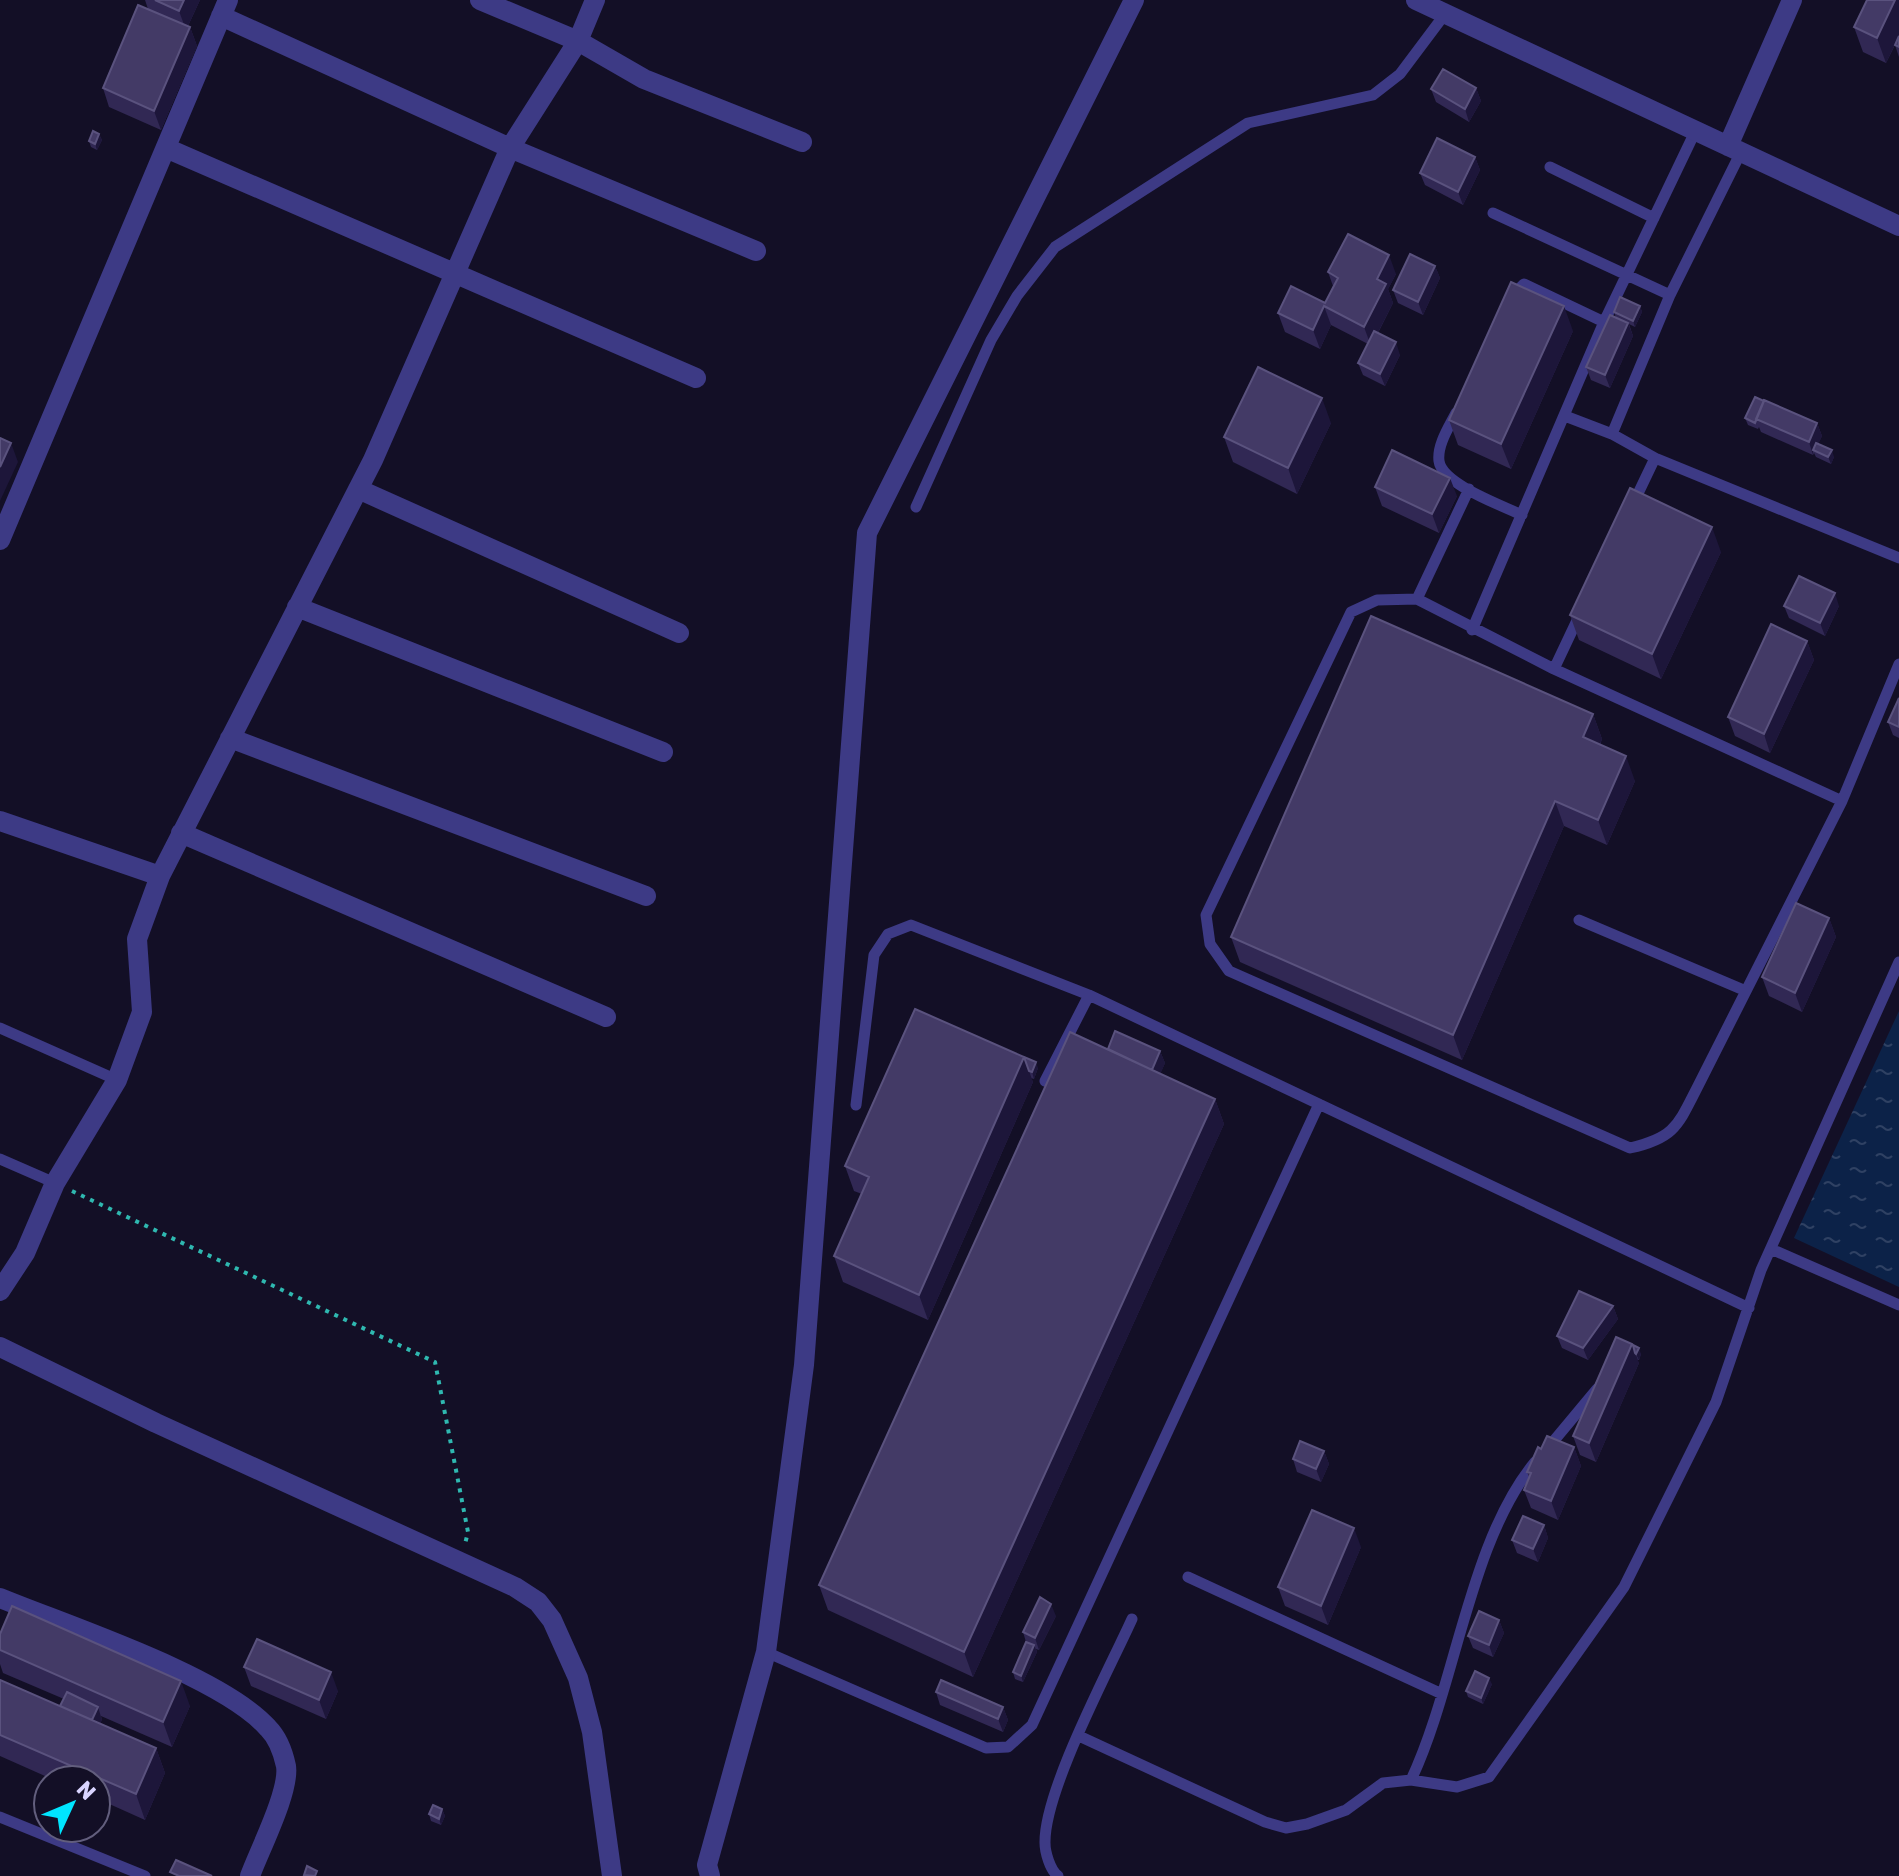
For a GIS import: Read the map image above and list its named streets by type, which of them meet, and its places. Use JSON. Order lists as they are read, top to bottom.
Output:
{
  "north": "top right"
}
